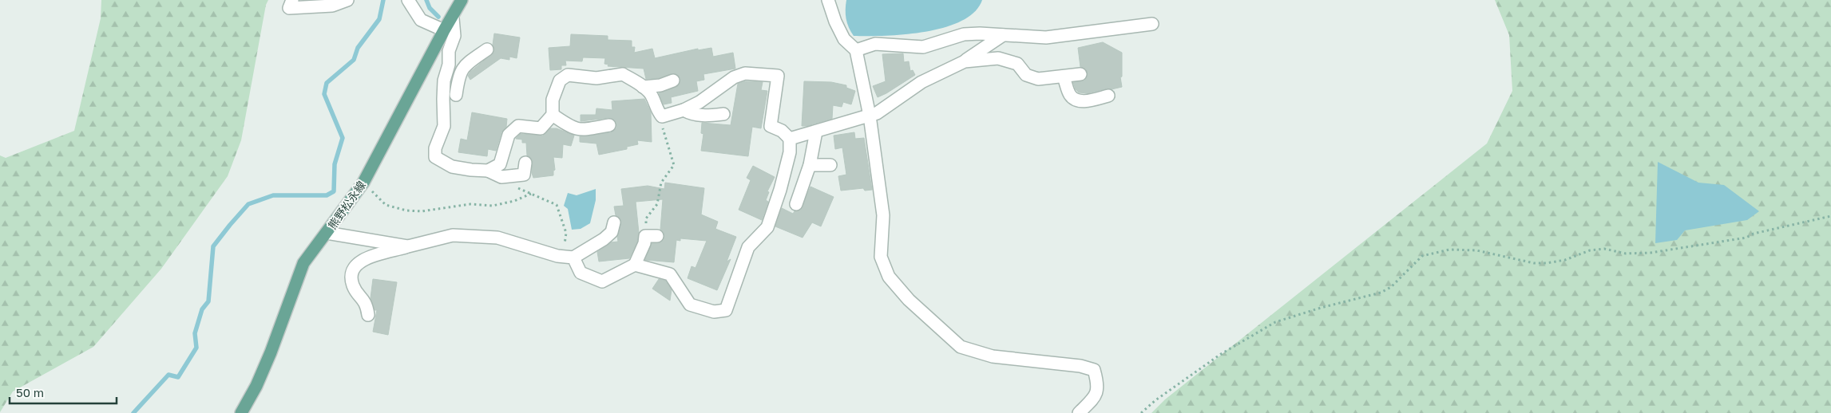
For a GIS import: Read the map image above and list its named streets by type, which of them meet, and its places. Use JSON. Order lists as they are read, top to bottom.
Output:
{
  "streets": {
    "main road": ["熊野松永線"]
  },
  "scale_bar": "50 m"
}
